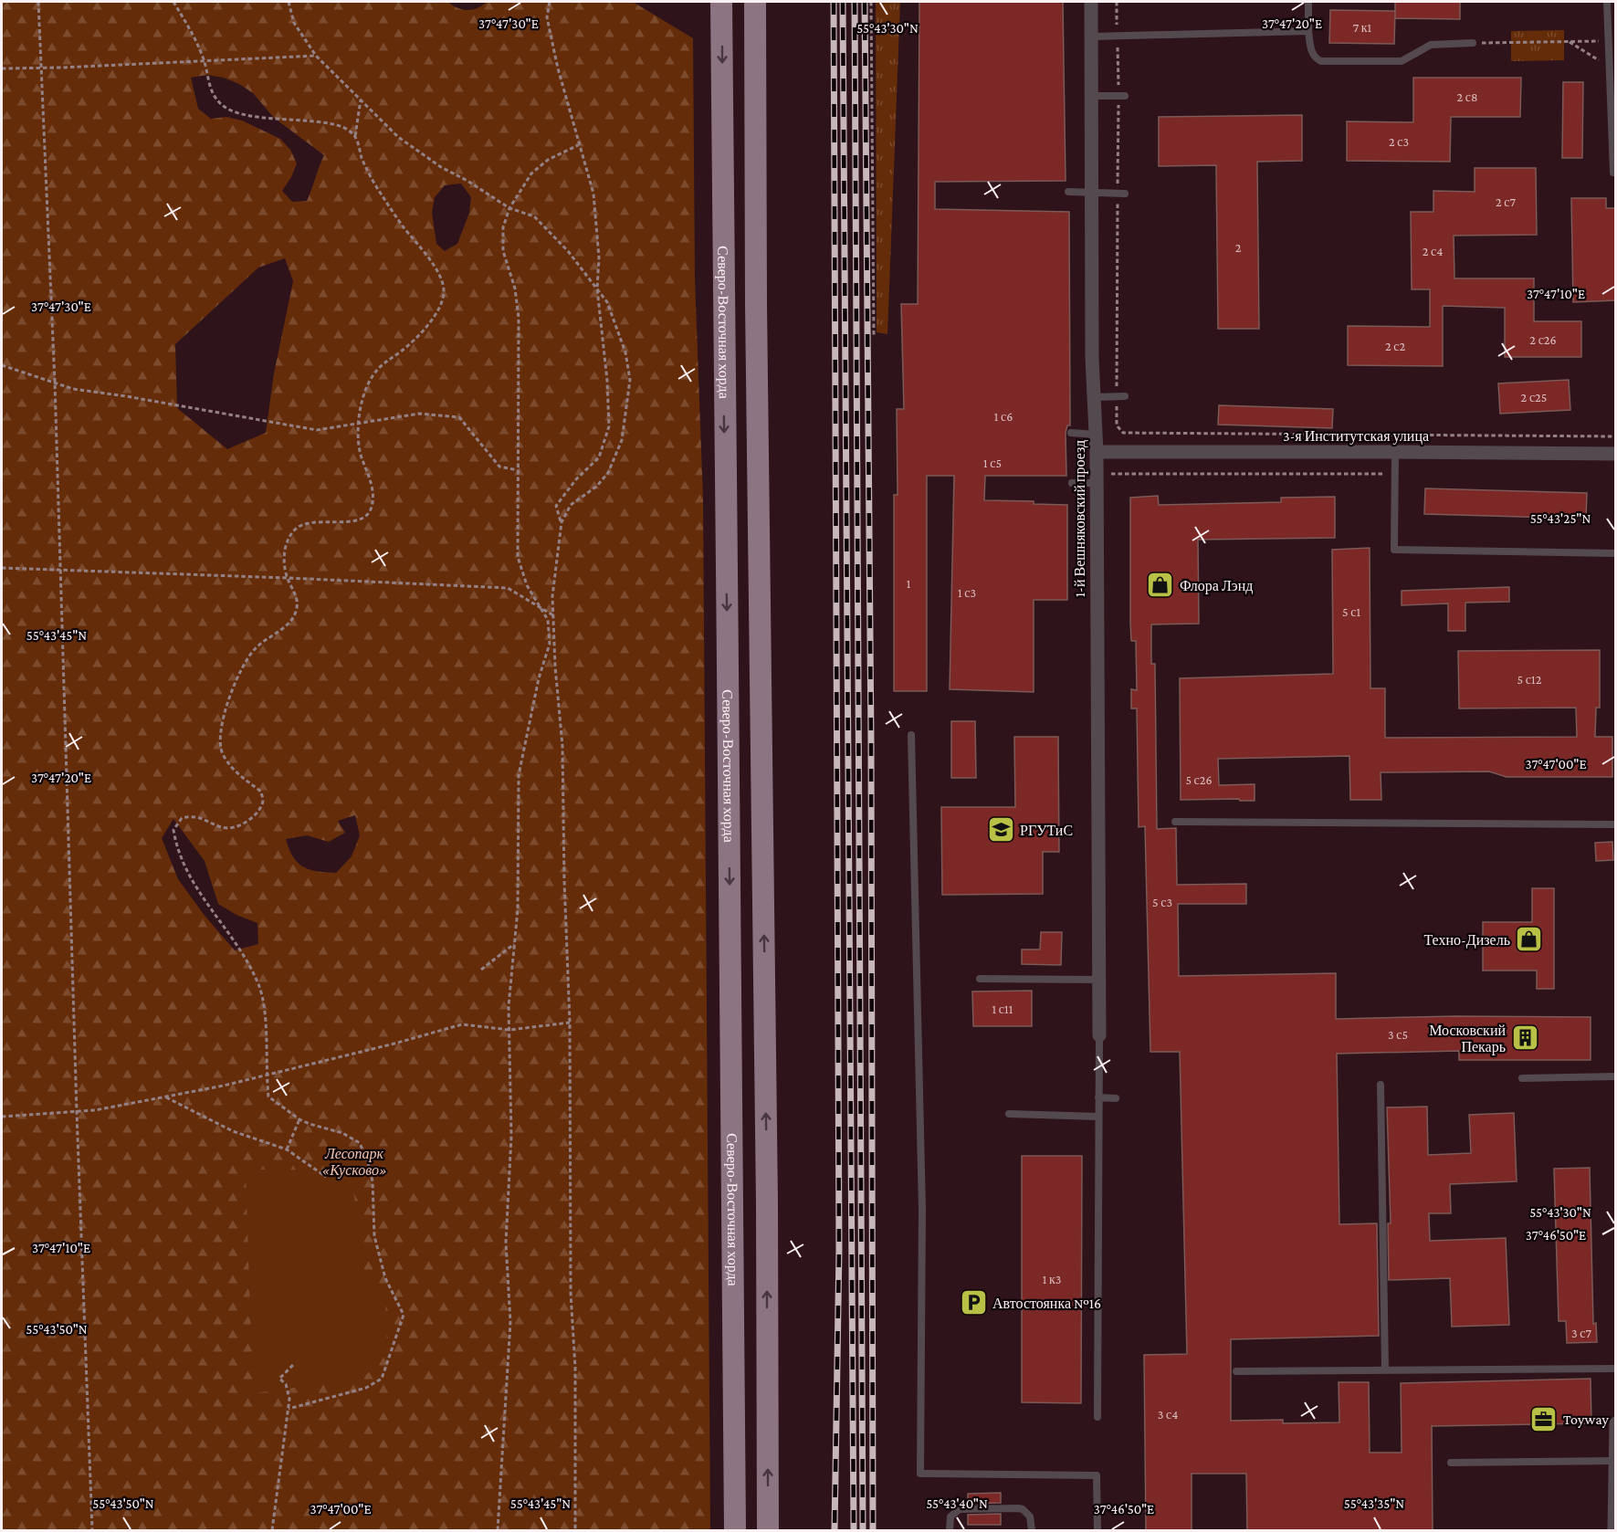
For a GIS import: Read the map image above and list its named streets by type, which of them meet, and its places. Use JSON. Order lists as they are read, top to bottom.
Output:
{
  "streets": {
    "main road": ["Северо-Восточная хорда"],
    "street": ["3-я Институтская улица", "1-й Вешняковский проезд"]
  },
  "crossings": [
    ["3-я Институтская улица", "1-й Вешняковский проезд"]
  ],
  "parks": ["Лесопарк «Кусково»"],
  "places": {
    "shop": ["Флора Лэнд", "Техно-Дизель"],
    "school or university": ["РГУТиС"],
    "building": ["Московский Пекарь"],
    "parking": ["Автостоянка №16"],
    "office": ["Toyway"]
  },
  "house_numbers": [
    "7 к1",
    "2 с8",
    "2 с3",
    "2 с7",
    "2",
    "2 с4",
    "2 с26",
    "2 с2",
    "2 с25",
    "1 с6",
    "1 с5",
    "1",
    "1 с3",
    "5 с1",
    "5 с12",
    "5 с26",
    "5 с3",
    "1 с11",
    "3 с5",
    "1 к3",
    "3 с7",
    "3 с4"
  ],
  "coordinates": [
    "37°47'30\"E",
    "37°47'20\"E",
    "55°43'30\"N",
    "37°47'10\"E",
    "55°43'25\"N",
    "55°43'45\"N",
    "37°47'00\"E",
    "37°46'50\"E",
    "55°43'50\"N",
    "55°43'40\"N",
    "55°43'35\"N"
  ]
}
